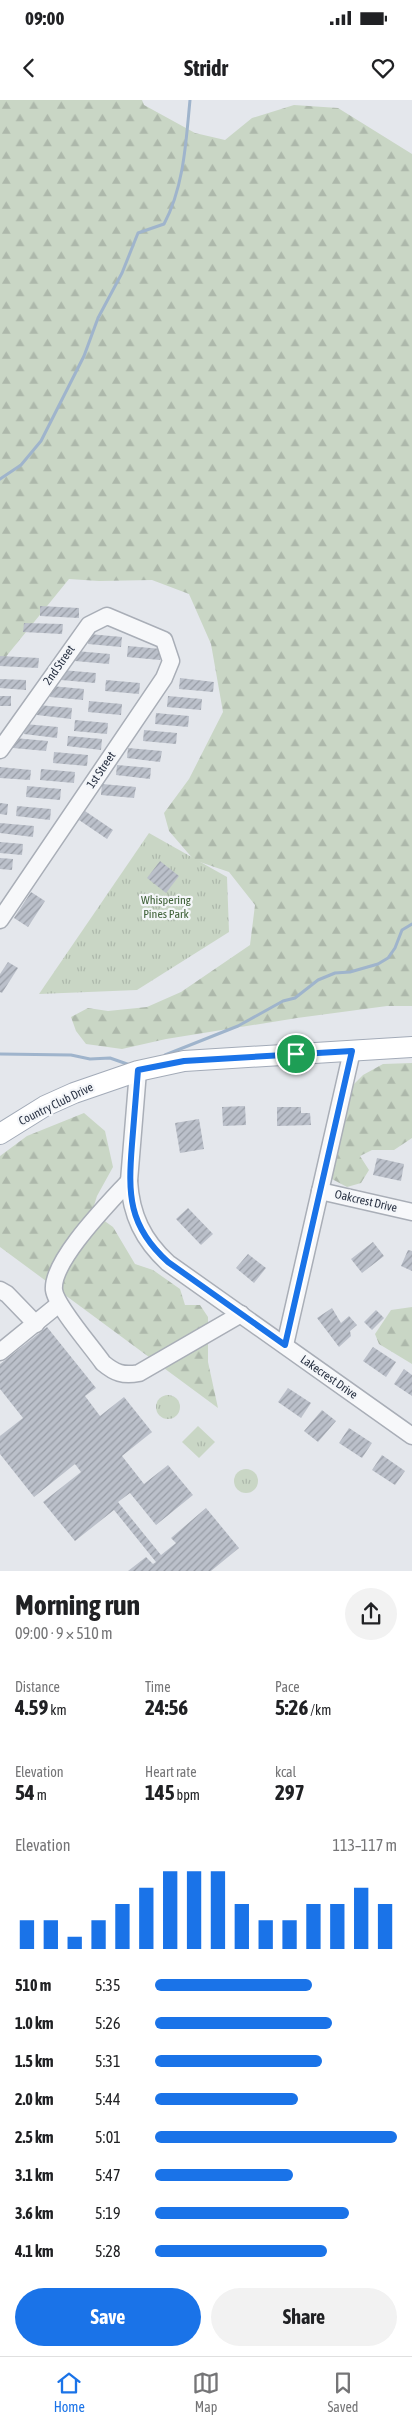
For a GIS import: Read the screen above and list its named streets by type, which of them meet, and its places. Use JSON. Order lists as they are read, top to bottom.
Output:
{
  "streets": {
    "main road": ["Country Club Drive"],
    "street": [
      "2nd Street",
      "1st Street",
      "Oakcrest Drive",
      "Lakecrest Drive"
    ]
  },
  "crossings": [
    ["2nd Street", "1st Street"],
    ["Country Club Drive", "Lakecrest Drive"]
  ],
  "parks": ["Whispering Pines Park"],
  "page": {
    "status": "09:00",
    "header": "Stridr",
    "heading": ["Morning run", "09:00 · 9 × 510 m"],
    "stats": [
      ["Distance", "4.59 km"],
      ["Time", "24:56"],
      ["Pace", "5:26 /km"],
      ["Elevation", "54 m"],
      ["Heart rate", "145 bpm"],
      ["kcal", "297"]
    ],
    "chart": ["Elevation", "113–117 m"],
    "list": [
      {
        "name": "510 m",
        "note": "5:35"
      },
      {
        "name": "1.0 km",
        "note": "5:26"
      },
      {
        "name": "1.5 km",
        "note": "5:31"
      },
      {
        "name": "2.0 km",
        "note": "5:44"
      },
      {
        "name": "2.5 km",
        "note": "5:01"
      },
      {
        "name": "3.1 km",
        "note": "5:47"
      },
      {
        "name": "3.6 km",
        "note": "5:19"
      },
      {
        "name": "4.1 km",
        "note": "5:28"
      }
    ],
    "buttons": ["Save", "Share"],
    "tabs": ["Home", "Map", "Saved"]
  }
}
